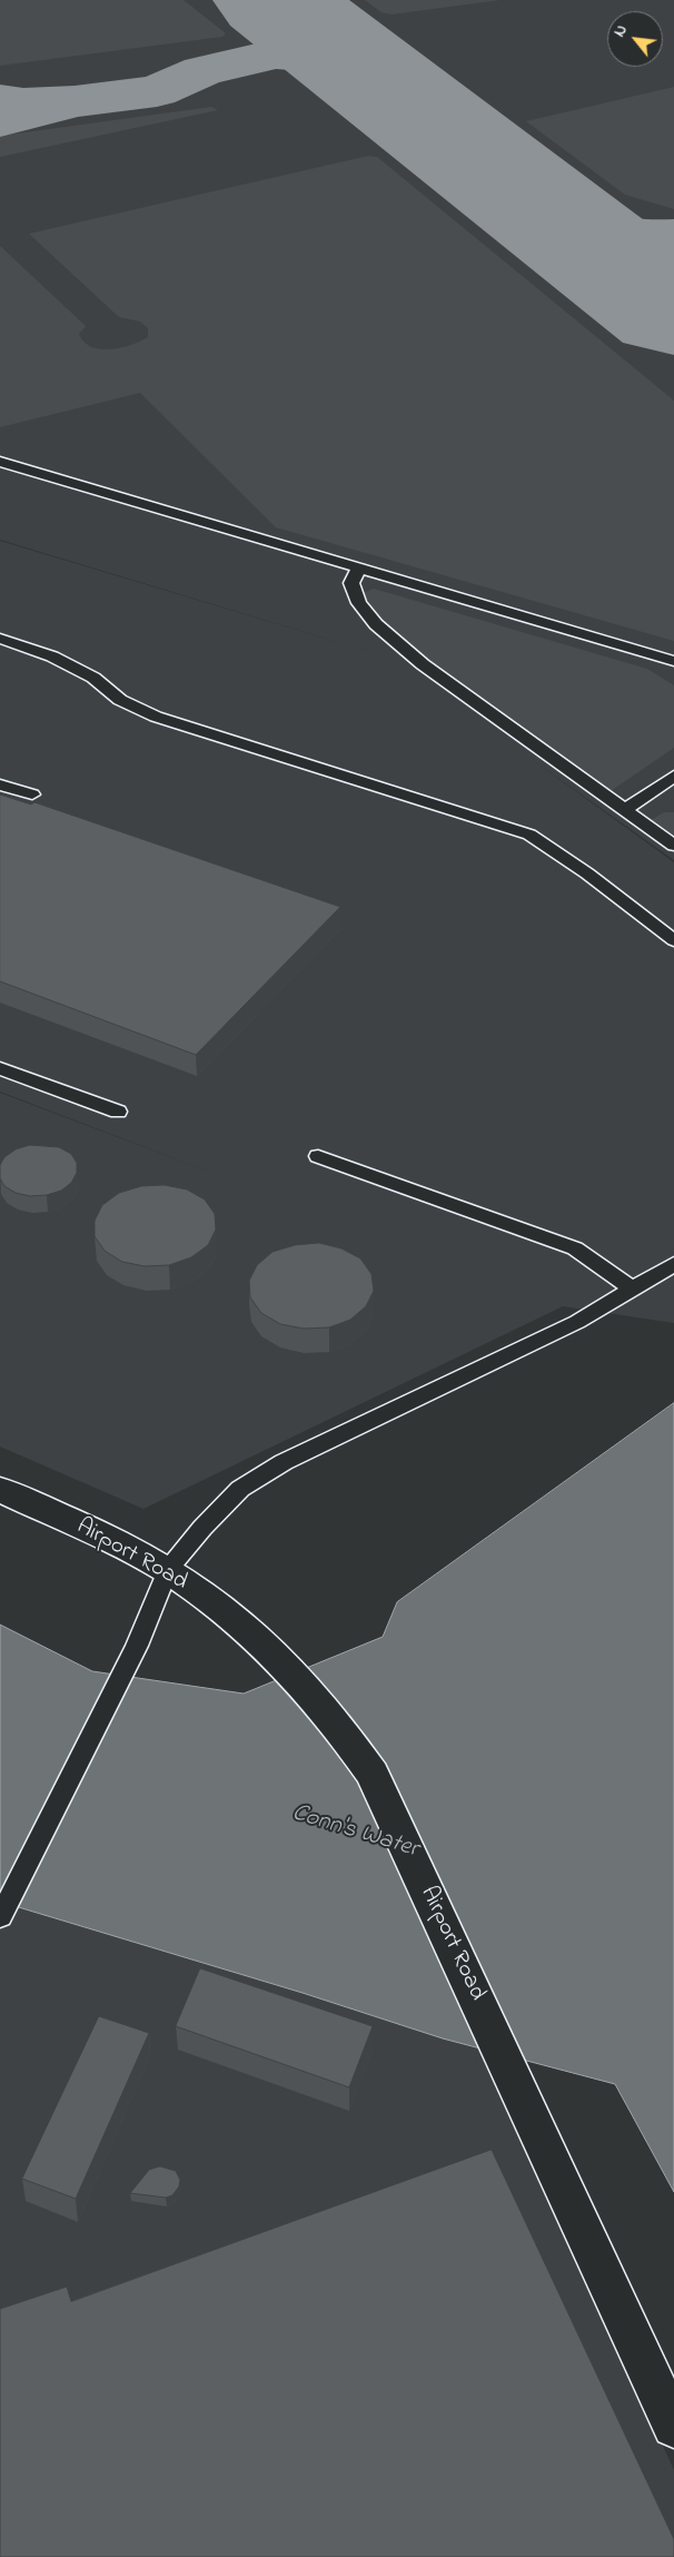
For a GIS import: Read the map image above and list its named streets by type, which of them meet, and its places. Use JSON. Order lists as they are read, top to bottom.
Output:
{
  "streets": {
    "street": ["Airport Road"]
  },
  "water": ["Conn's Water"],
  "north": "top left"
}
